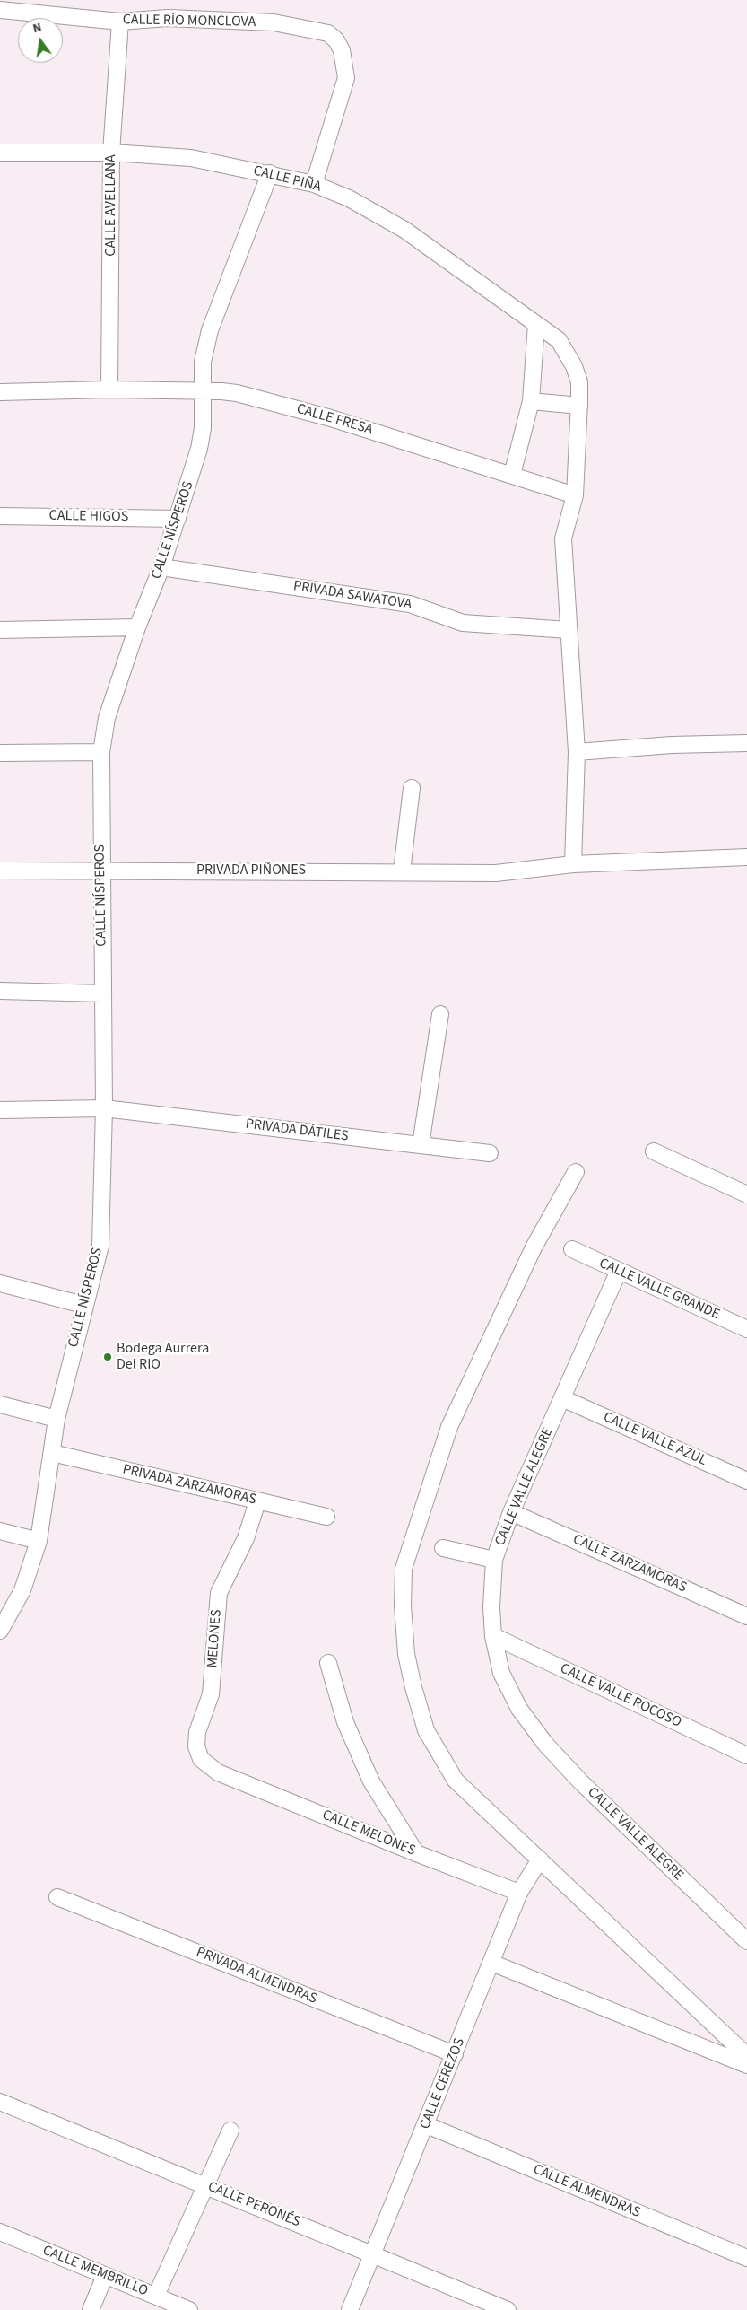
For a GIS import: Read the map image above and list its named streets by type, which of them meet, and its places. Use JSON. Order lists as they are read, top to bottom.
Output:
{
  "streets": {
    "street": [
      "CALLE RÍO MONCLOVA",
      "CALLE PIÑA",
      "CALLE AVELLANA",
      "CALLE FRESA",
      "CALLE HIGOS",
      "CALLE NÍSPEROS",
      "PRIVADA SAWATOVA",
      "PRIVADA PIÑONES",
      "PRIVADA DÁTILES",
      "CALLE VALLE GRANDE",
      "CALLE VALLE AZUL",
      "PRIVADA ZARZAMORAS",
      "CALLE VALLE ALEGRE",
      "CALLE ZARZAMORAS",
      "MELONES",
      "CALLE VALLE ROCOSO",
      "CALLE MELONES",
      "PRIVADA ALMENDRAS",
      "CALLE CEREZOS",
      "CALLE ALMENDRAS",
      "CALLE PERONÉS",
      "CALLE MEMBRILLO"
    ]
  },
  "crossings": [
    ["CALLE RÍO MONCLOVA", "CALLE PIÑA"],
    ["CALLE RÍO MONCLOVA", "CALLE AVELLANA"],
    ["CALLE PIÑA", "CALLE AVELLANA"],
    ["CALLE PIÑA", "CALLE FRESA"],
    ["CALLE PIÑA", "CALLE NÍSPEROS"],
    ["CALLE PIÑA", "PRIVADA SAWATOVA"],
    ["CALLE PIÑA", "PRIVADA PIÑONES"],
    ["CALLE AVELLANA", "CALLE FRESA"],
    ["CALLE FRESA", "CALLE NÍSPEROS"],
    ["CALLE HIGOS", "CALLE NÍSPEROS"],
    ["CALLE NÍSPEROS", "PRIVADA SAWATOVA"],
    ["CALLE NÍSPEROS", "PRIVADA PIÑONES"],
    ["CALLE NÍSPEROS", "PRIVADA DÁTILES"],
    ["CALLE NÍSPEROS", "PRIVADA ZARZAMORAS"],
    ["CALLE VALLE GRANDE", "CALLE VALLE ALEGRE"],
    ["CALLE VALLE AZUL", "CALLE VALLE ALEGRE"],
    ["PRIVADA ZARZAMORAS", "MELONES"],
    ["CALLE VALLE ALEGRE", "CALLE ZARZAMORAS"],
    ["CALLE VALLE ALEGRE", "CALLE VALLE ROCOSO"],
    ["MELONES", "CALLE MELONES"],
    ["CALLE MELONES", "CALLE CEREZOS"],
    ["PRIVADA ALMENDRAS", "CALLE CEREZOS"],
    ["CALLE CEREZOS", "CALLE ALMENDRAS"],
    ["CALLE CEREZOS", "CALLE PERONÉS"]
  ],
  "places": ["Bodega Aurrera Del RIO"],
  "north": "top"
}
